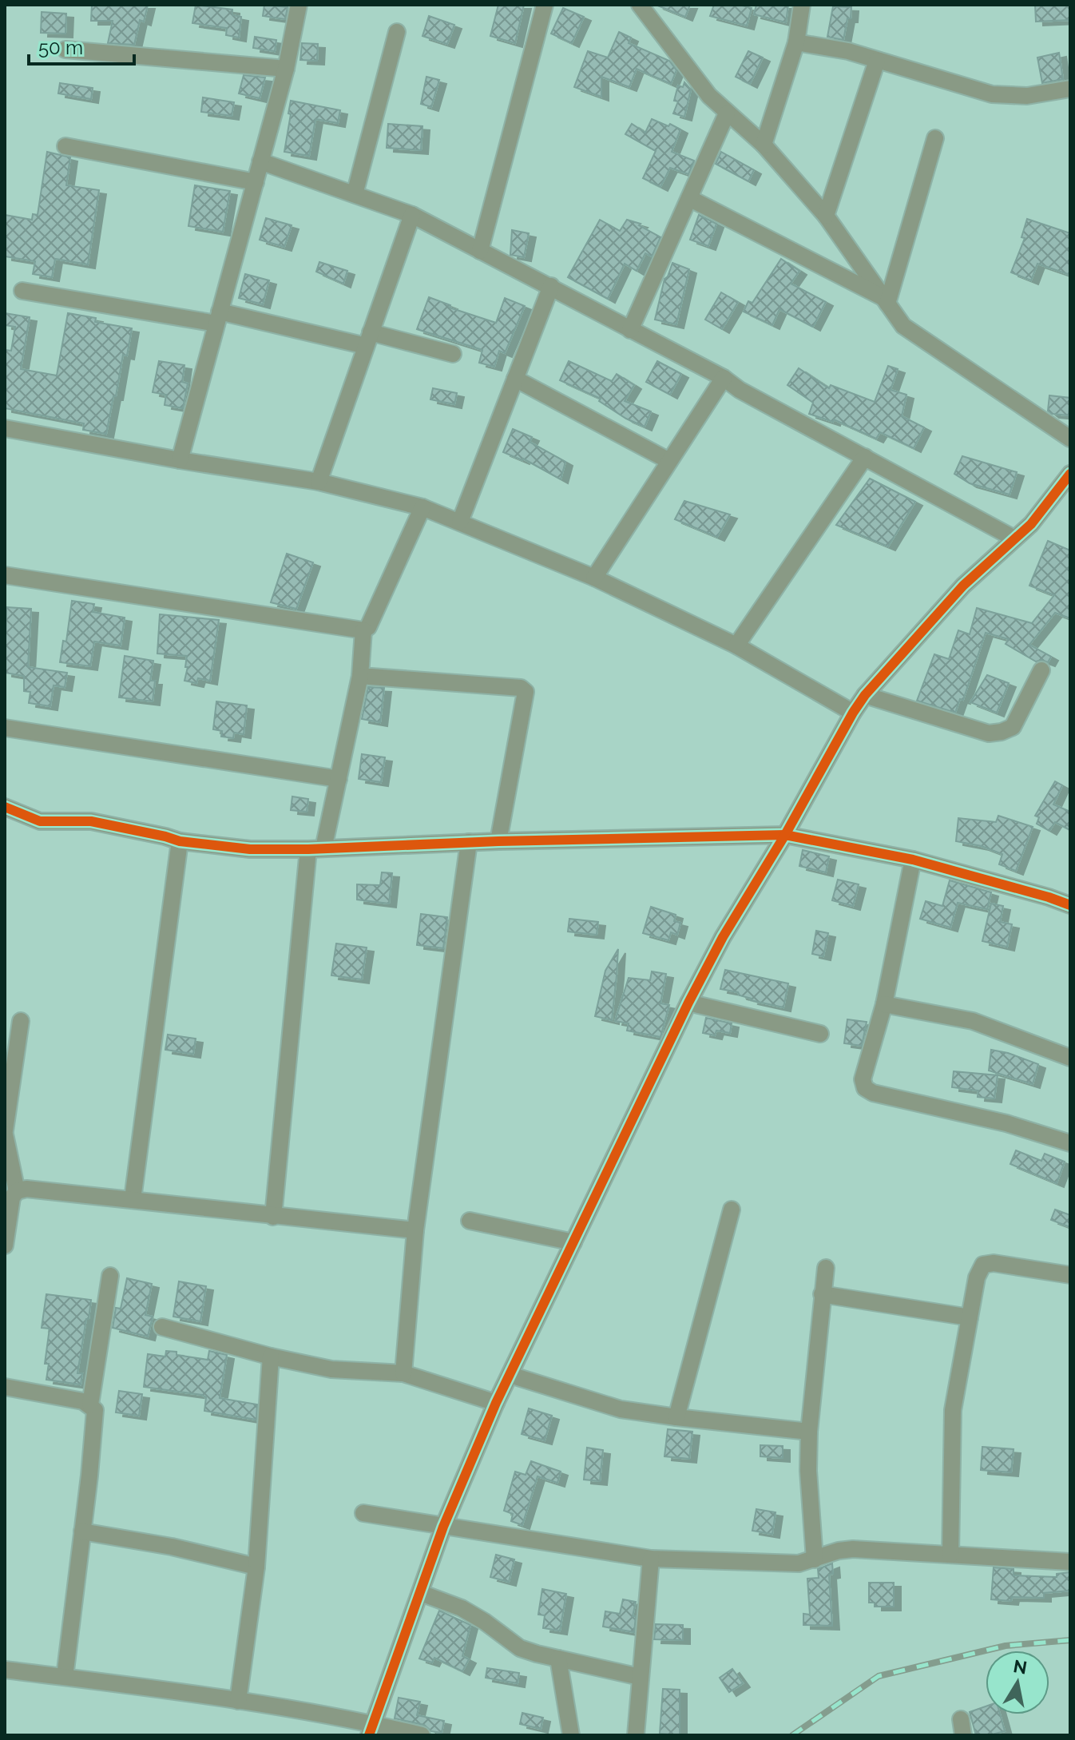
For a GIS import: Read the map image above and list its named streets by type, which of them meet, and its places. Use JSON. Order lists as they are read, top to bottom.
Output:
{
  "scale_bar": "50 m",
  "north": "top"
}
